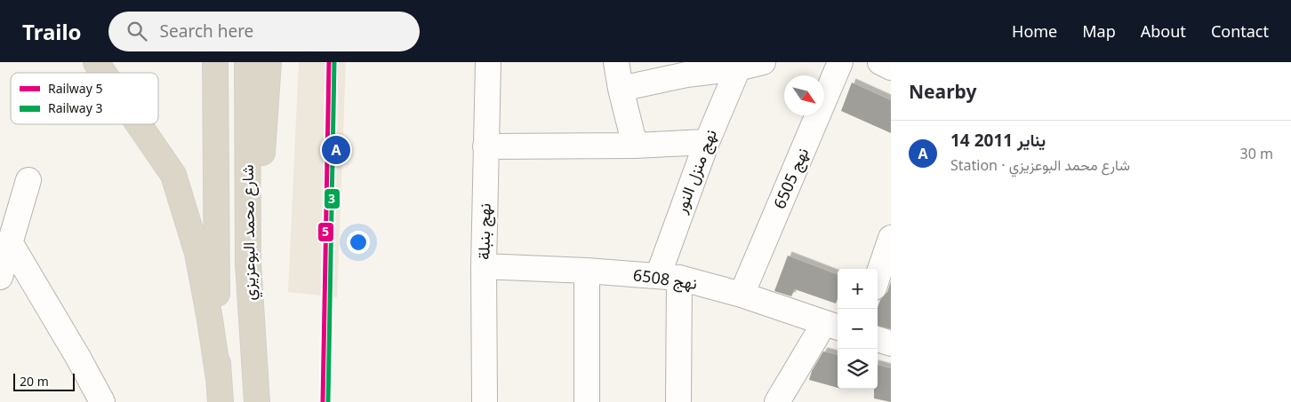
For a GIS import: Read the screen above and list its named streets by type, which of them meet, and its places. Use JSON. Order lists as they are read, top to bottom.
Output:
{
  "streets": {
    "highway": ["شارع محمد البوعزيزي"],
    "street": [
      "نهج منزل النور",
      "نهج 6505",
      "نهج بنبلة",
      "نهج 6508"
    ]
  },
  "crossings": [
    ["نهج منزل النور", "نهج 6508"],
    ["نهج 6505", "نهج 6508"],
    ["نهج بنبلة", "نهج 6508"]
  ],
  "lines": ["rail line 5", "rail line 3"],
  "legend": ["Railway 5", "Railway 3"],
  "scale_bar": "20 m",
  "north": "bottom right",
  "page": {
    "header": "Trailo",
    "search": "Search here",
    "nav": [
      "Home",
      "Map",
      "About",
      "Contact"
    ],
    "heading": "Nearby",
    "list": [
      {
        "mark": "A",
        "name": "14 يناير 2011",
        "note": "Station · شارع محمد البوعزيزي",
        "value": "30 m"
      }
    ],
    "pins": "A",
    "map_buttons": ["+", "−"],
    "scale": "20 m"
  }
}
